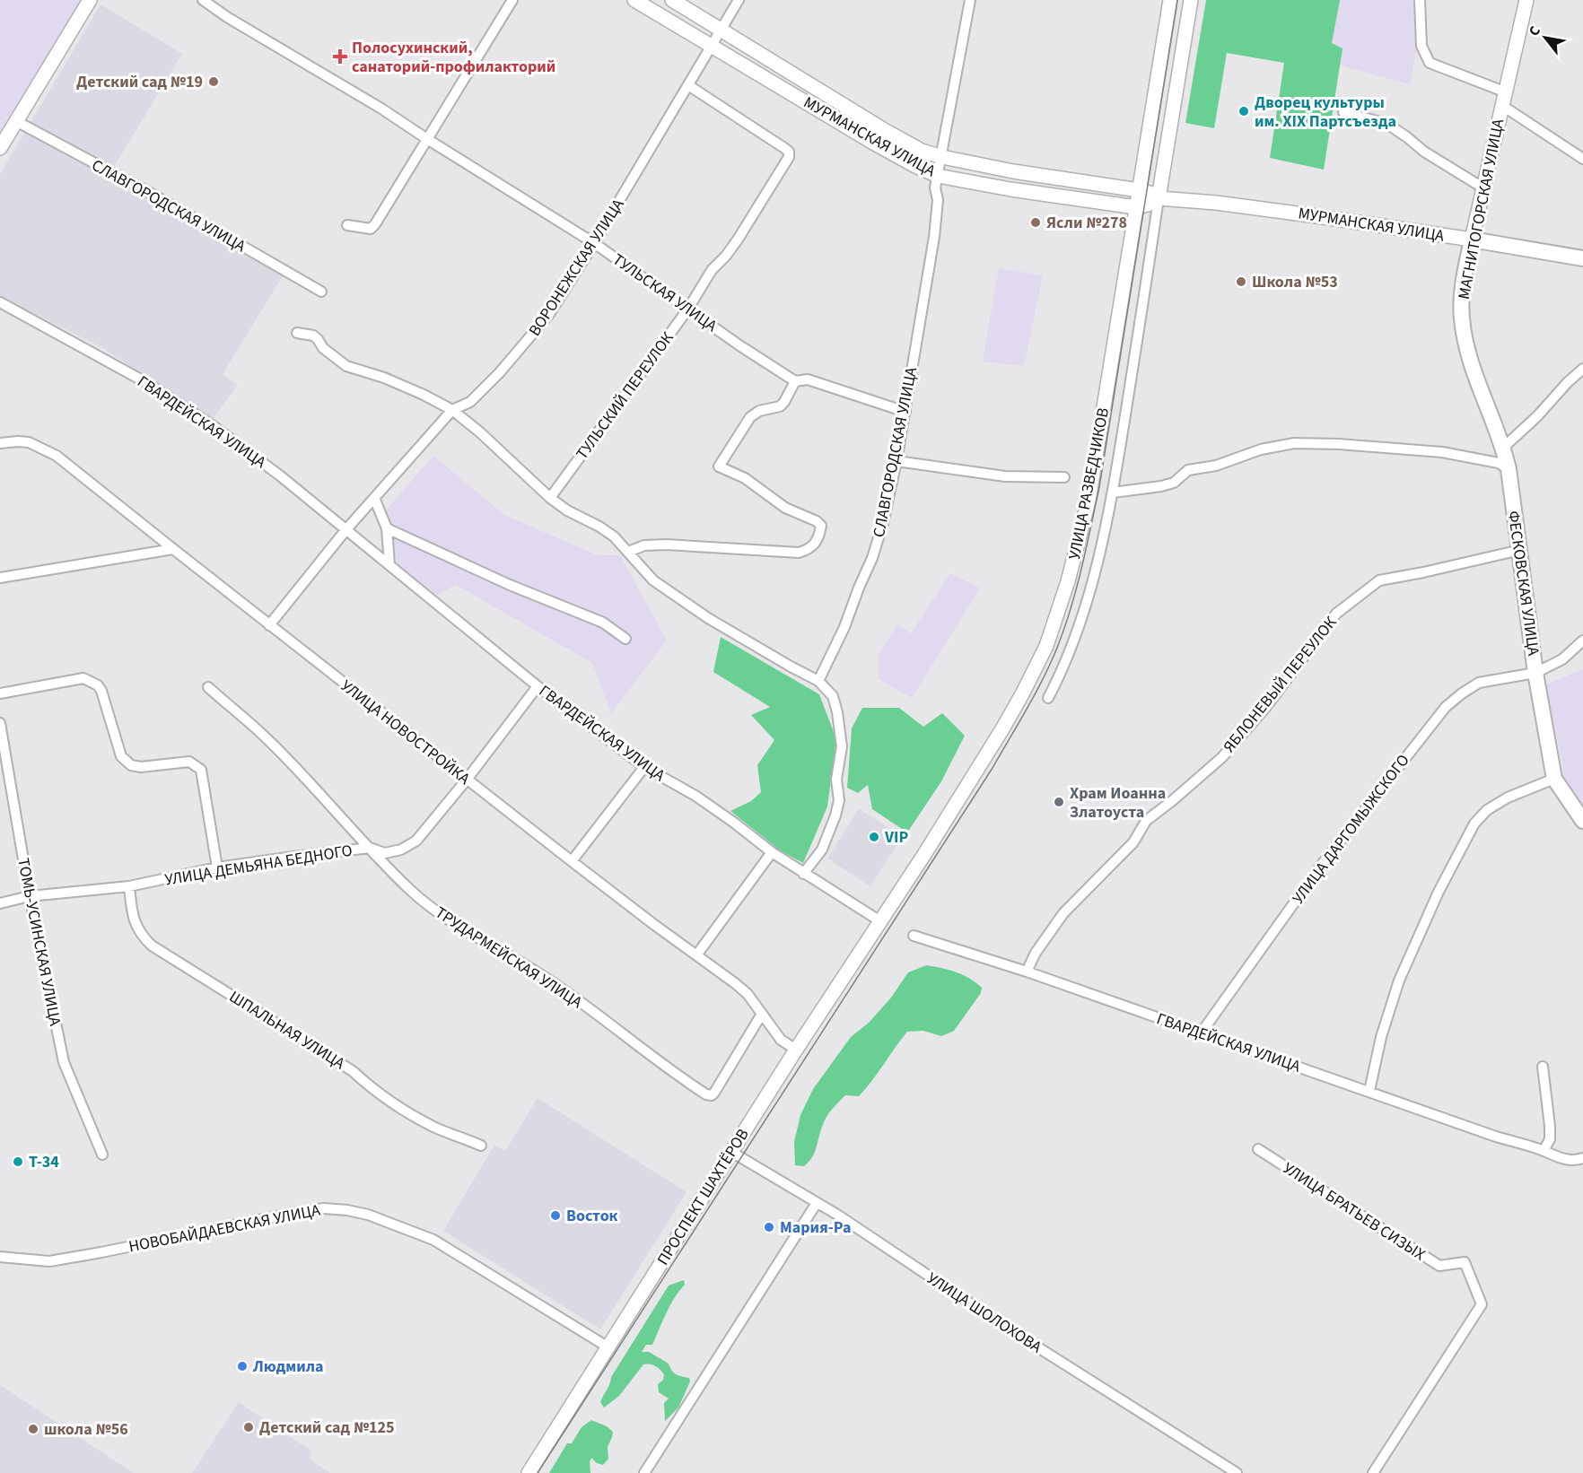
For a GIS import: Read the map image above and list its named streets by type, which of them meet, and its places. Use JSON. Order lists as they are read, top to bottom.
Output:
{
  "streets": {
    "main road": [
      "МУРМАНСКАЯ УЛИЦА",
      "МАГНИТОГОРСКАЯ УЛИЦА",
      "УЛИЦА РАЗВЕДЧИКОВ",
      "ФЕСКОВСКАЯ УЛИЦА",
      "ПРОСПЕКТ ШАХТЁРОВ"
    ],
    "street": [
      "СЛАВГОРОДСКАЯ УЛИЦА",
      "ВОРОНЕЖСКАЯ УЛИЦА",
      "ТУЛЬСКАЯ УЛИЦА",
      "ТУЛЬСКИЙ ПЕРЕУЛОК",
      "ГВАРДЕЙСКАЯ УЛИЦА",
      "ЯБЛОНЕВЫЙ ПЕРЕУЛОК",
      "УЛИЦА НОВОСТРОЙКА",
      "УЛИЦА ДАРГОМЫЖСКОГО",
      "УЛИЦА ДЕМЬЯНА БЕДНОГО",
      "ТОМЬ-УСИНСКАЯ УЛИЦА",
      "ТРУДАРМЕЙСКАЯ УЛИЦА",
      "ШПАЛЬНАЯ УЛИЦА",
      "УЛИЦА БРАТЬЕВ СИЗЫХ",
      "НОВОБАЙДАЕВСКАЯ УЛИЦА",
      "УЛИЦА ШОЛОХОВА"
    ]
  },
  "crossings": [
    ["МУРМАНСКАЯ УЛИЦА", "СЛАВГОРОДСКАЯ УЛИЦА"],
    ["МУРМАНСКАЯ УЛИЦА", "МАГНИТОГОРСКАЯ УЛИЦА"],
    ["МУРМАНСКАЯ УЛИЦА", "ВОРОНЕЖСКАЯ УЛИЦА"],
    ["МУРМАНСКАЯ УЛИЦА", "УЛИЦА РАЗВЕДЧИКОВ"],
    ["СЛАВГОРОДСКАЯ УЛИЦА", "ТУЛЬСКАЯ УЛИЦА"],
    ["МАГНИТОГОРСКАЯ УЛИЦА", "ФЕСКОВСКАЯ УЛИЦА"],
    ["ВОРОНЕЖСКАЯ УЛИЦА", "ТУЛЬСКАЯ УЛИЦА"],
    ["ВОРОНЕЖСКАЯ УЛИЦА", "ТУЛЬСКИЙ ПЕРЕУЛОК"],
    ["ВОРОНЕЖСКАЯ УЛИЦА", "ГВАРДЕЙСКАЯ УЛИЦА"],
    ["ВОРОНЕЖСКАЯ УЛИЦА", "УЛИЦА НОВОСТРОЙКА"],
    ["ТУЛЬСКАЯ УЛИЦА", "ТУЛЬСКИЙ ПЕРЕУЛОК"],
    ["ГВАРДЕЙСКАЯ УЛИЦА", "УЛИЦА РАЗВЕДЧИКОВ"],
    ["ГВАРДЕЙСКАЯ УЛИЦА", "ЯБЛОНЕВЫЙ ПЕРЕУЛОК"],
    ["ГВАРДЕЙСКАЯ УЛИЦА", "УЛИЦА ДАРГОМЫЖСКОГО"],
    ["ГВАРДЕЙСКАЯ УЛИЦА", "УЛИЦА ДЕМЬЯНА БЕДНОГО"],
    ["ГВАРДЕЙСКАЯ УЛИЦА", "ПРОСПЕКТ ШАХТЁРОВ"],
    ["УЛИЦА РАЗВЕДЧИКОВ", "ПРОСПЕКТ ШАХТЁРОВ"],
    ["ФЕСКОВСКАЯ УЛИЦА", "ЯБЛОНЕВЫЙ ПЕРЕУЛОК"],
    ["ФЕСКОВСКАЯ УЛИЦА", "УЛИЦА ДАРГОМЫЖСКОГО"],
    ["УЛИЦА НОВОСТРОЙКА", "УЛИЦА ДЕМЬЯНА БЕДНОГО"],
    ["УЛИЦА НОВОСТРОЙКА", "ТРУДАРМЕЙСКАЯ УЛИЦА"],
    ["УЛИЦА НОВОСТРОЙКА", "ПРОСПЕКТ ШАХТЁРОВ"],
    ["УЛИЦА ДЕМЬЯНА БЕДНОГО", "ТОМЬ-УСИНСКАЯ УЛИЦА"],
    ["УЛИЦА ДЕМЬЯНА БЕДНОГО", "ТРУДАРМЕЙСКАЯ УЛИЦА"],
    ["УЛИЦА ДЕМЬЯНА БЕДНОГО", "ШПАЛЬНАЯ УЛИЦА"],
    ["ПРОСПЕКТ ШАХТЁРОВ", "НОВОБАЙДАЕВСКАЯ УЛИЦА"],
    ["ПРОСПЕКТ ШАХТЁРОВ", "УЛИЦА ШОЛОХОВА"]
  ],
  "places": {
    "health": ["Полосухинский, санаторий-профилакторий"],
    "other": [
      "Детский сад №19",
      "Дворец культуры им. XIX Партсъезда",
      "Ясли №278",
      "Школа №53",
      "Храм Иоанна Златоуста",
      "VIP",
      "T-34",
      "Восток",
      "Мария-Ра",
      "Людмила",
      "Детский сад №125",
      "школа №56"
    ]
  },
  "north": "top left"
}
